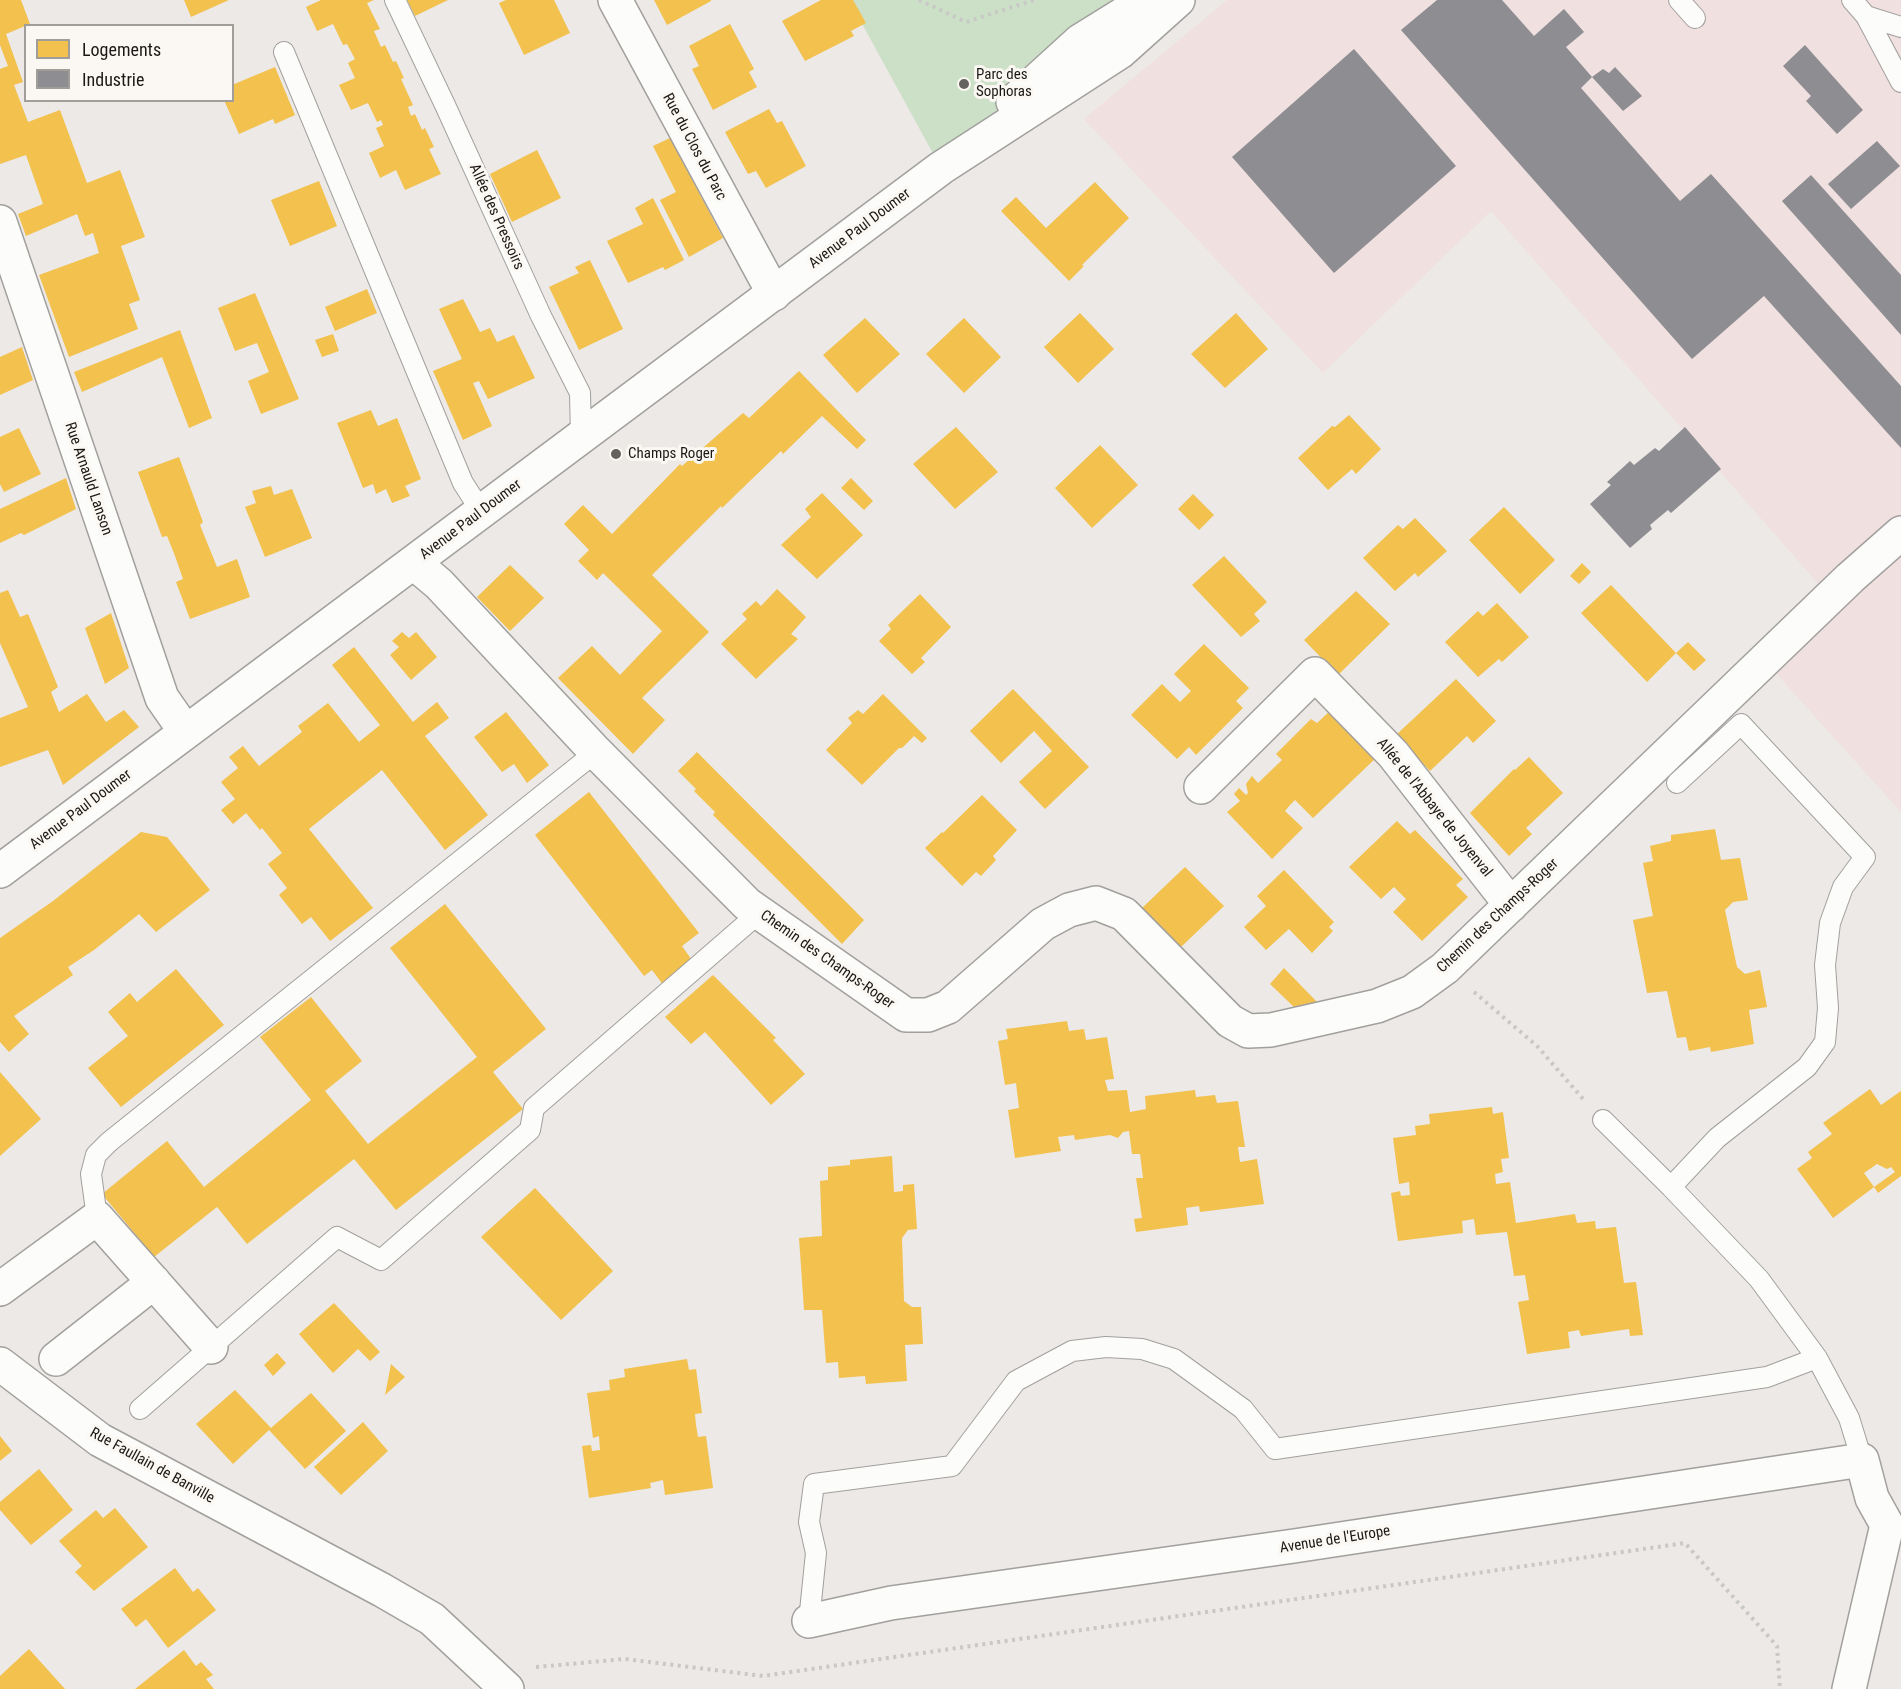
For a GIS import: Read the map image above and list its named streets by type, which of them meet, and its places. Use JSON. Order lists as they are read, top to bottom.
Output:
{
  "streets": {
    "street": [
      "Rue du Clos du Parc",
      "Avenue Paul Doumer",
      "Rue Arnauld Lanson",
      "Allée de l'Abbaye de Joyenval",
      "Chemin des Champs-Roger",
      "Rue Faullain de Banville",
      "Avenue de l'Europe"
    ],
    "lane": ["Allée des Pressoirs"]
  },
  "crossings": [
    ["Rue du Clos du Parc", "Avenue Paul Doumer"],
    ["Allée des Pressoirs", "Avenue Paul Doumer"],
    ["Avenue Paul Doumer", "Rue Arnauld Lanson"],
    ["Avenue Paul Doumer", "Chemin des Champs-Roger"],
    ["Allée de l'Abbaye de Joyenval", "Chemin des Champs-Roger"]
  ],
  "places": ["Parc des Sophoras", "Champs Roger"],
  "legend": ["Logements", "Industrie"]
}
